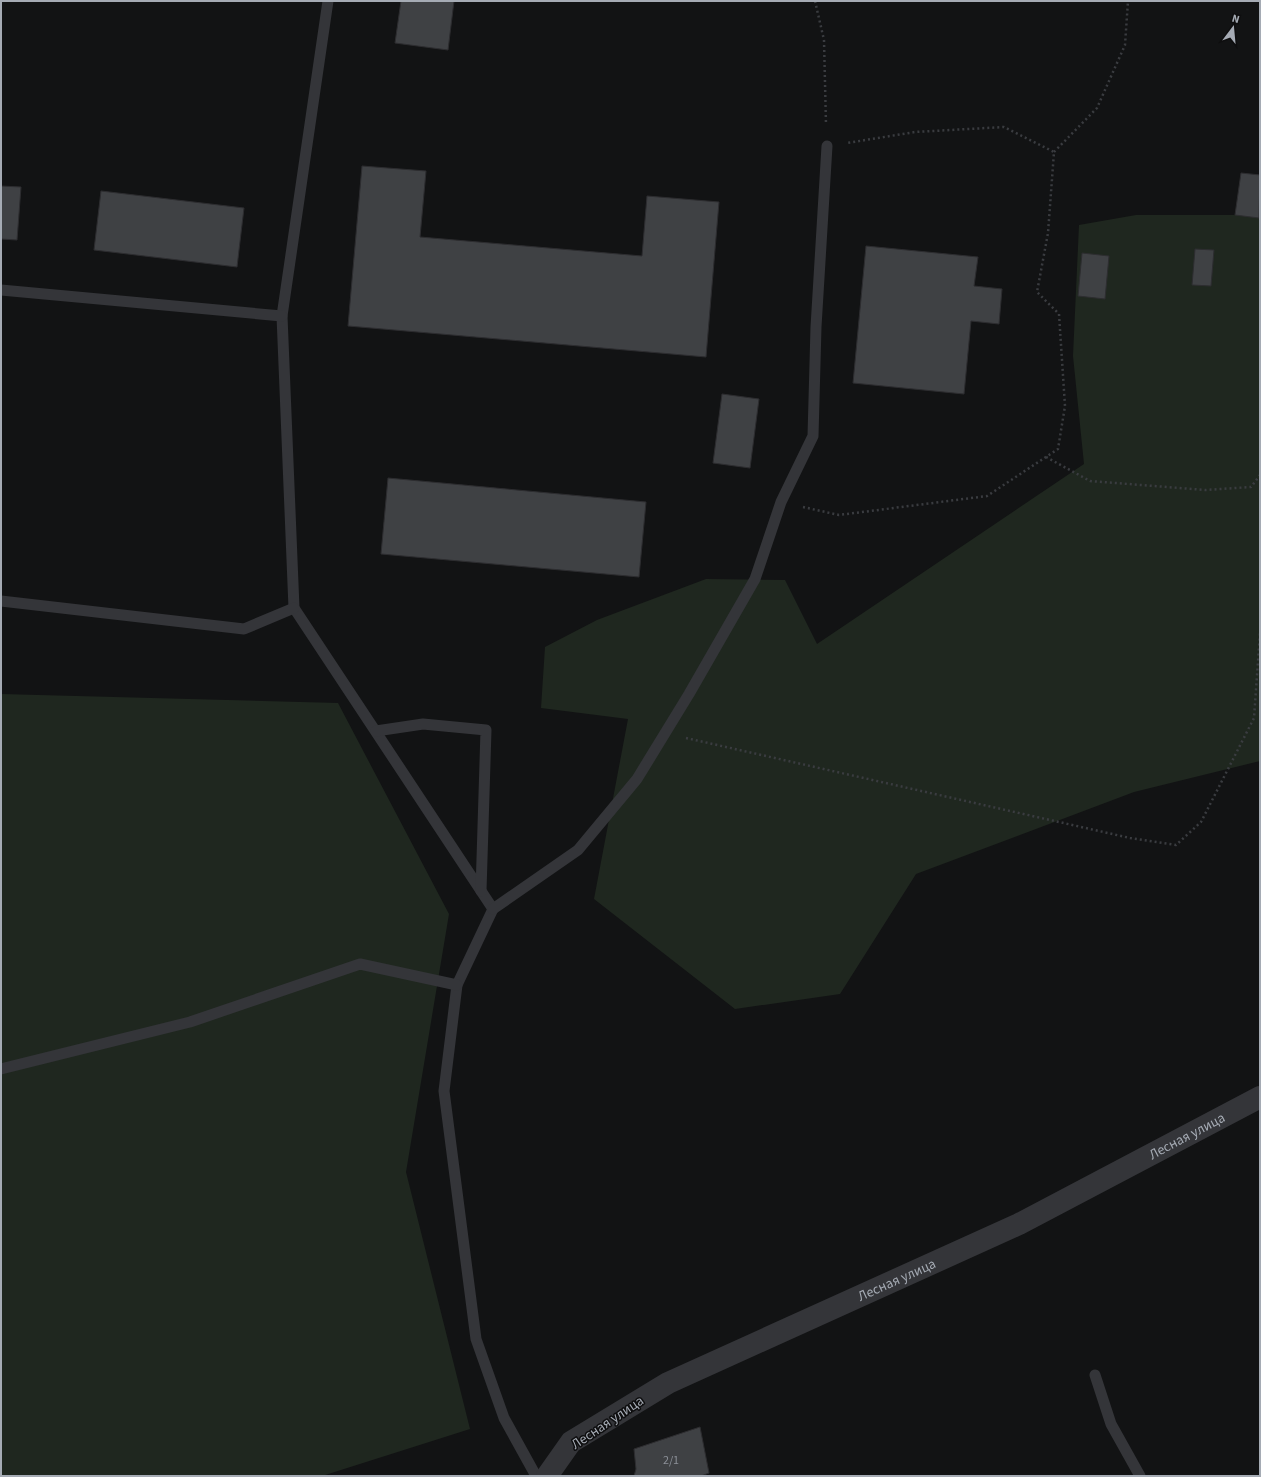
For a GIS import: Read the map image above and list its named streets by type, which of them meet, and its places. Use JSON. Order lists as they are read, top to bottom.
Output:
{
  "streets": {
    "street": ["Лесная улица"]
  },
  "house_numbers": ["2/1"],
  "north": "top"
}
